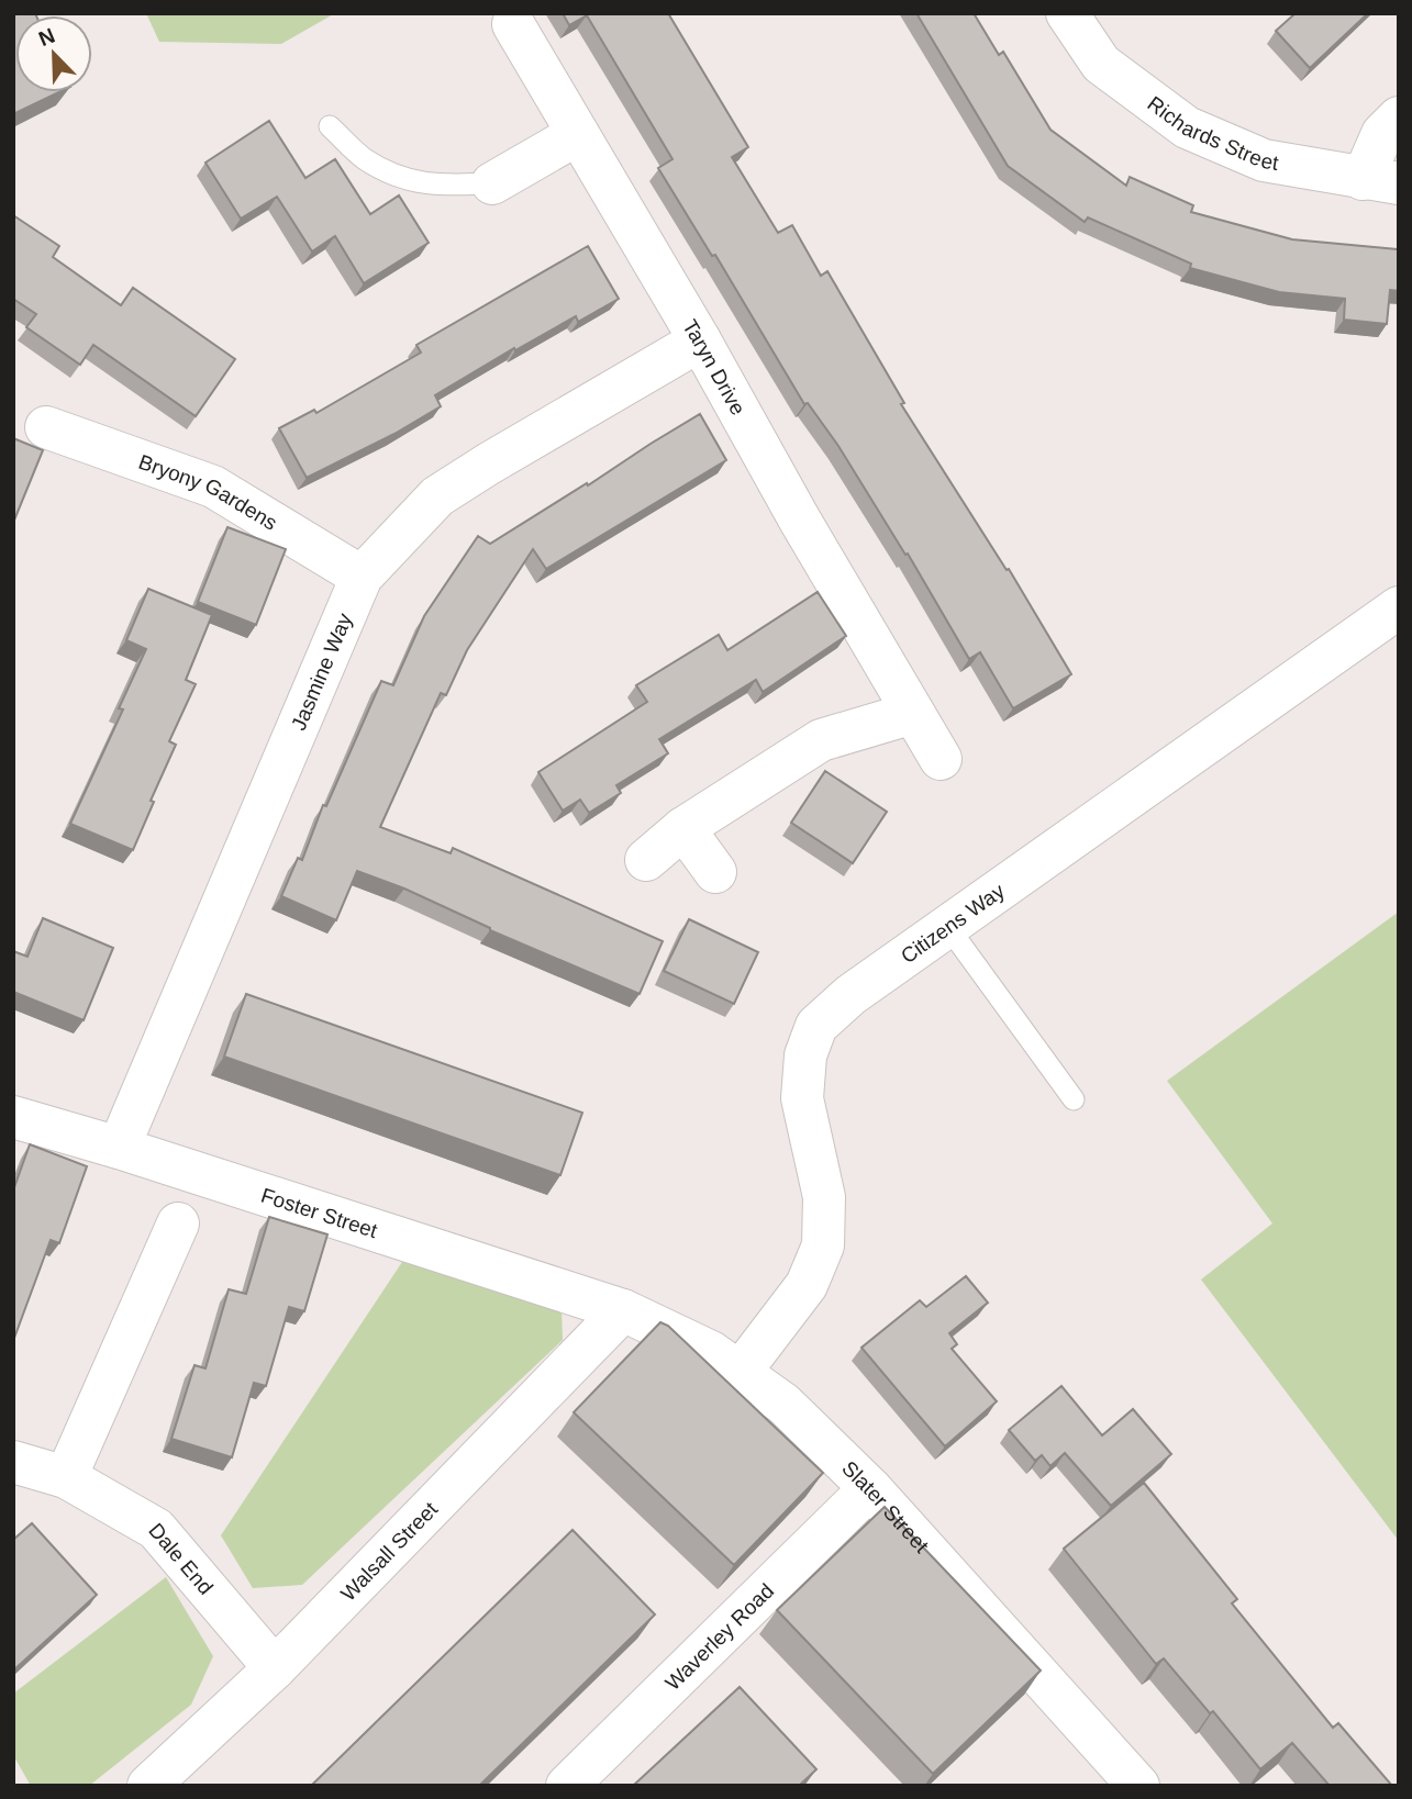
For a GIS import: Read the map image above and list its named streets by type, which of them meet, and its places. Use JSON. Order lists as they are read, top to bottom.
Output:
{
  "streets": {
    "street": [
      "Richards Street",
      "Taryn Drive",
      "Bryony Gardens",
      "Jasmine Way",
      "Citizens Way",
      "Foster Street",
      "Slater Street",
      "Walsall Street",
      "Dale End",
      "Waverley Road"
    ]
  },
  "crossings": [
    ["Taryn Drive", "Jasmine Way"],
    ["Bryony Gardens", "Jasmine Way"],
    ["Jasmine Way", "Foster Street"],
    ["Citizens Way", "Slater Street"],
    ["Foster Street", "Slater Street"],
    ["Foster Street", "Walsall Street"],
    ["Slater Street", "Walsall Street"],
    ["Slater Street", "Waverley Road"],
    ["Walsall Street", "Dale End"]
  ],
  "north": "top left"
}
